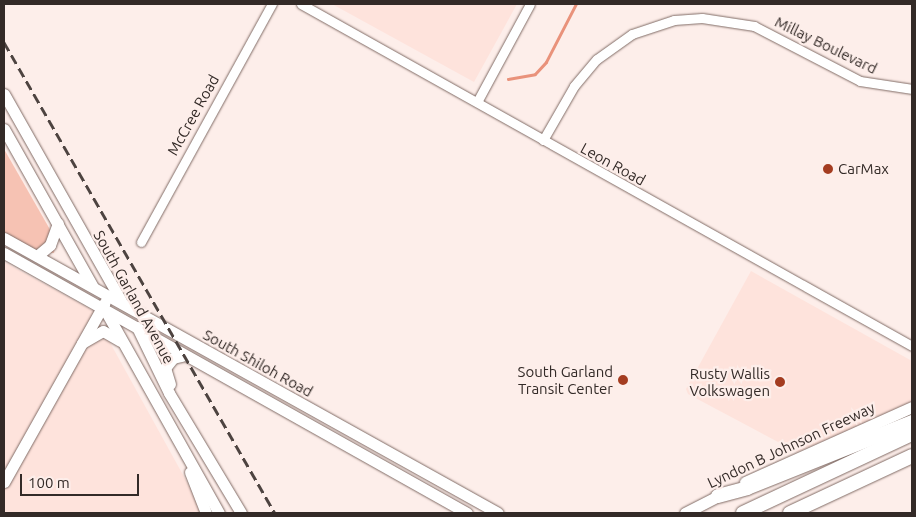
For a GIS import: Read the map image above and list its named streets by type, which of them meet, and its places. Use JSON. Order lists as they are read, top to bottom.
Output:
{
  "streets": {
    "main road": ["South Garland Avenue", "South Shiloh Road", "Lyndon B Johnson Freeway"],
    "street": ["Millay Boulevard", "McCree Road", "Leon Road"]
  },
  "crossings": [
    ["Millay Boulevard", "Leon Road"],
    ["South Garland Avenue", "South Shiloh Road"]
  ],
  "places": ["CarMax", "South Garland Transit Center", "Rusty Wallis Volkswagen"],
  "scale_bar": "100 m"
}
